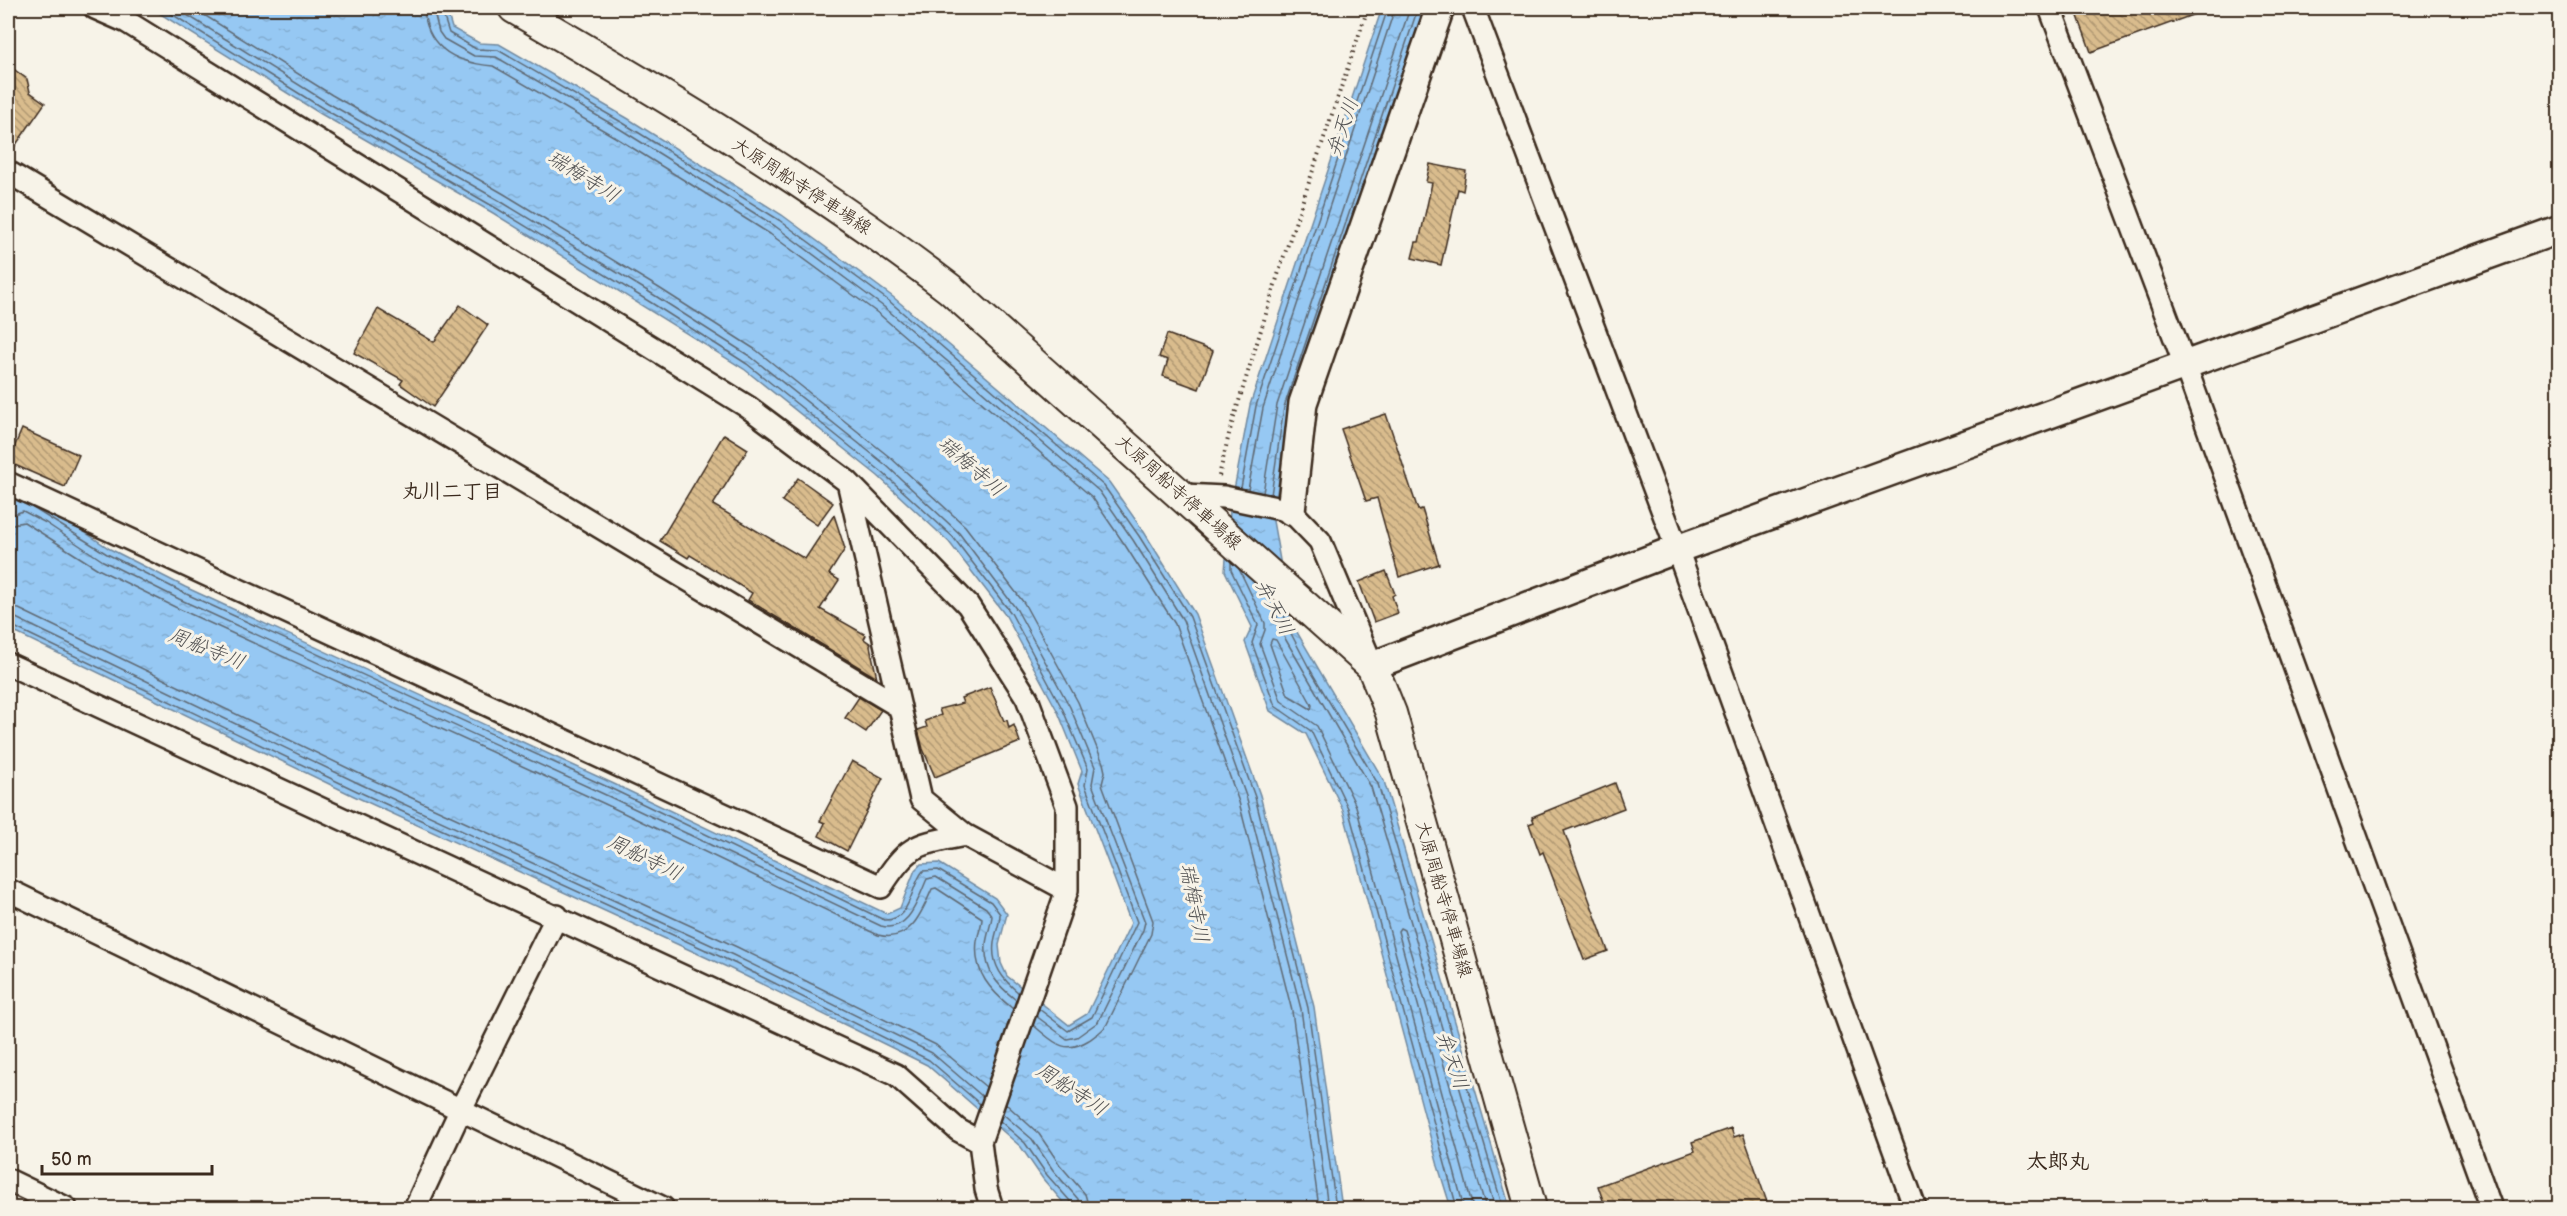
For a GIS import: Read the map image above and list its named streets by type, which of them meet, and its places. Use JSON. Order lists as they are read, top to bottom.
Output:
{
  "streets": {
    "main road": ["大原周船寺停車場線"]
  },
  "districts": ["丸川二丁目", "太郎丸"],
  "water": ["弁天川", "瑞梅寺川", "周船寺川"],
  "scale_bar": "50 m"
}
